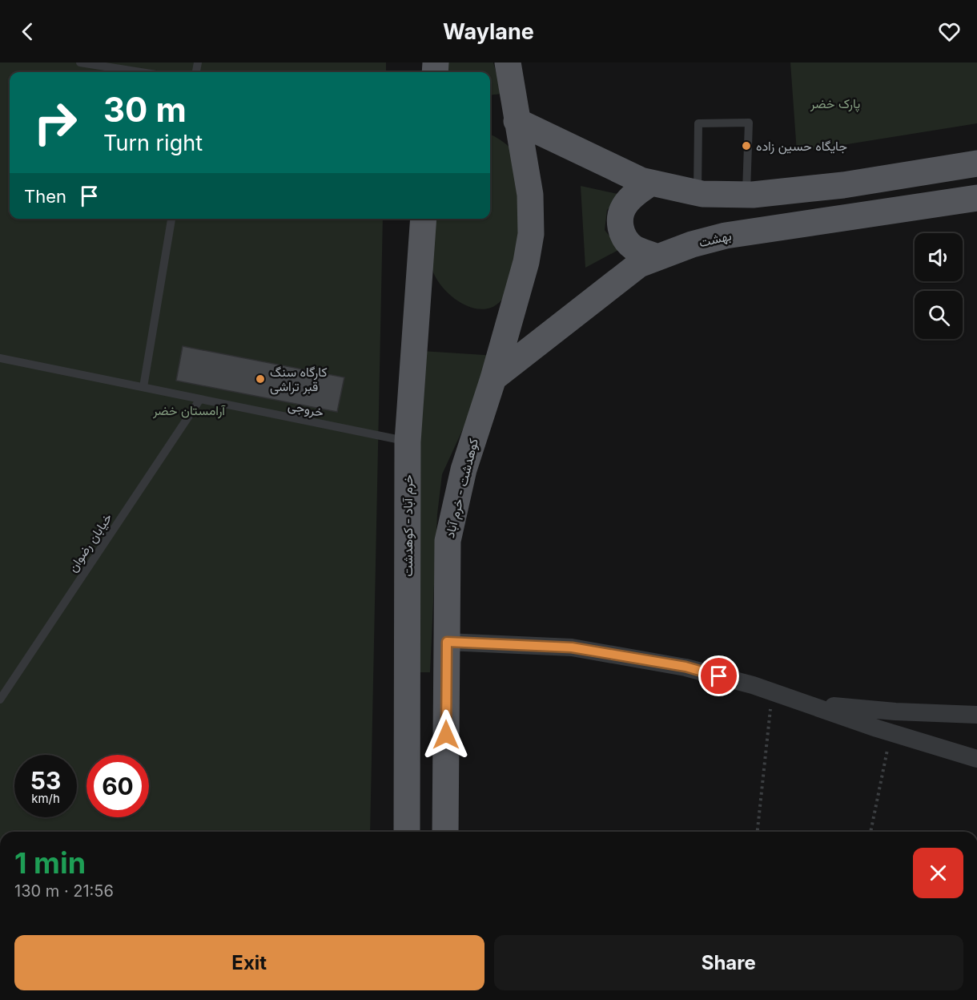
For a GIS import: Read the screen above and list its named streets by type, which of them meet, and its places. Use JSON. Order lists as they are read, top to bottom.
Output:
{
  "streets": {
    "main road": ["بهشت", "کوهدشت - خرم آباد", "خرم آباد - کوهدشت"],
    "lane": ["خروجی", "خیابان رضوان"]
  },
  "crossings": [
    ["بهشت", "کوهدشت - خرم آباد"],
    ["خروجی", "خرم آباد - کوهدشت"],
    ["خروجی", "خیابان رضوان"]
  ],
  "parks": ["پارک خضر", "آرامستان خضر"],
  "places": ["جایگاه حسین زاده", "کارگاه سنگ قبر تراشی"],
  "page": {
    "header": "Waylane",
    "turn": ["30 m", "Turn right"],
    "then": "Then",
    "speed": "53 km/h",
    "limit": "60",
    "heading": ["1 min", "130 m · 21:56"],
    "buttons": ["Exit", "Share"]
  }
}
